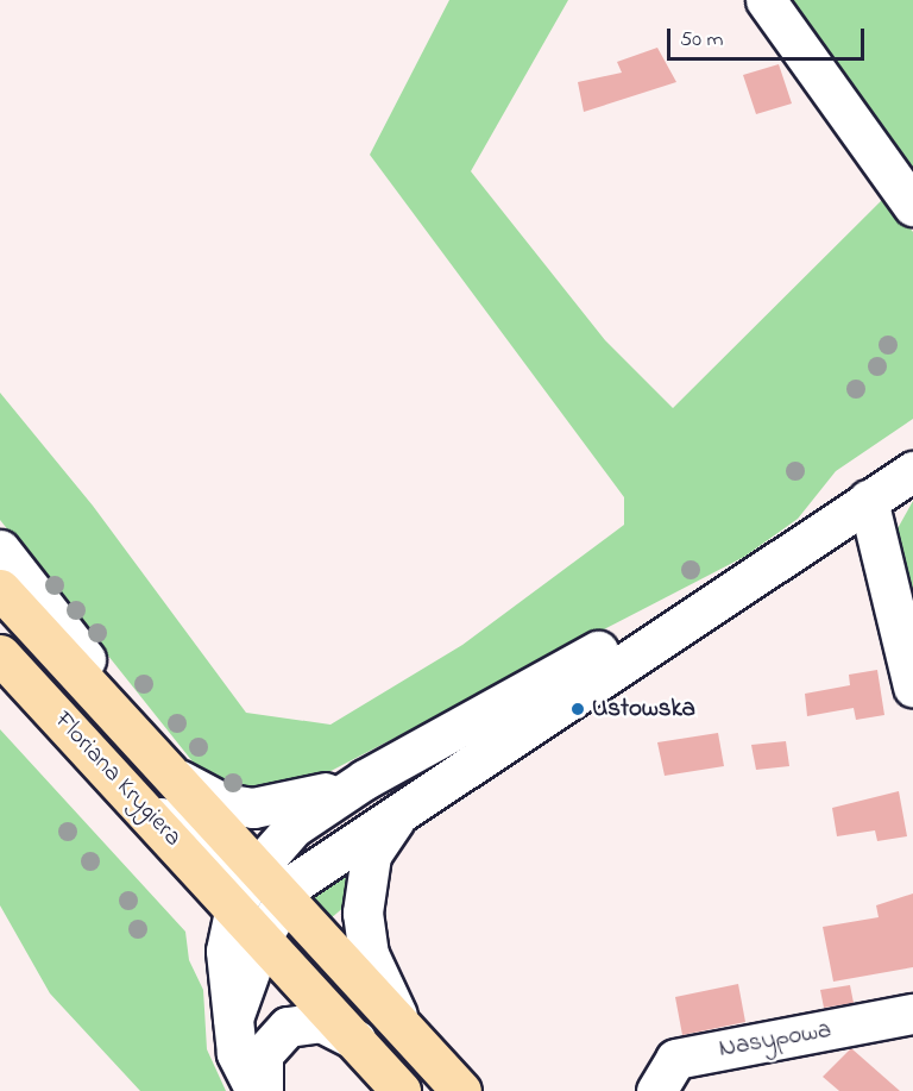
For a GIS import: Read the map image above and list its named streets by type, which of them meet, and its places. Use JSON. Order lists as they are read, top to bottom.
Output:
{
  "streets": {
    "main road": ["Floriana Krygiera"],
    "street": ["Nasypowa"]
  },
  "places": ["Ustowska"],
  "scale_bar": "50 m"
}
